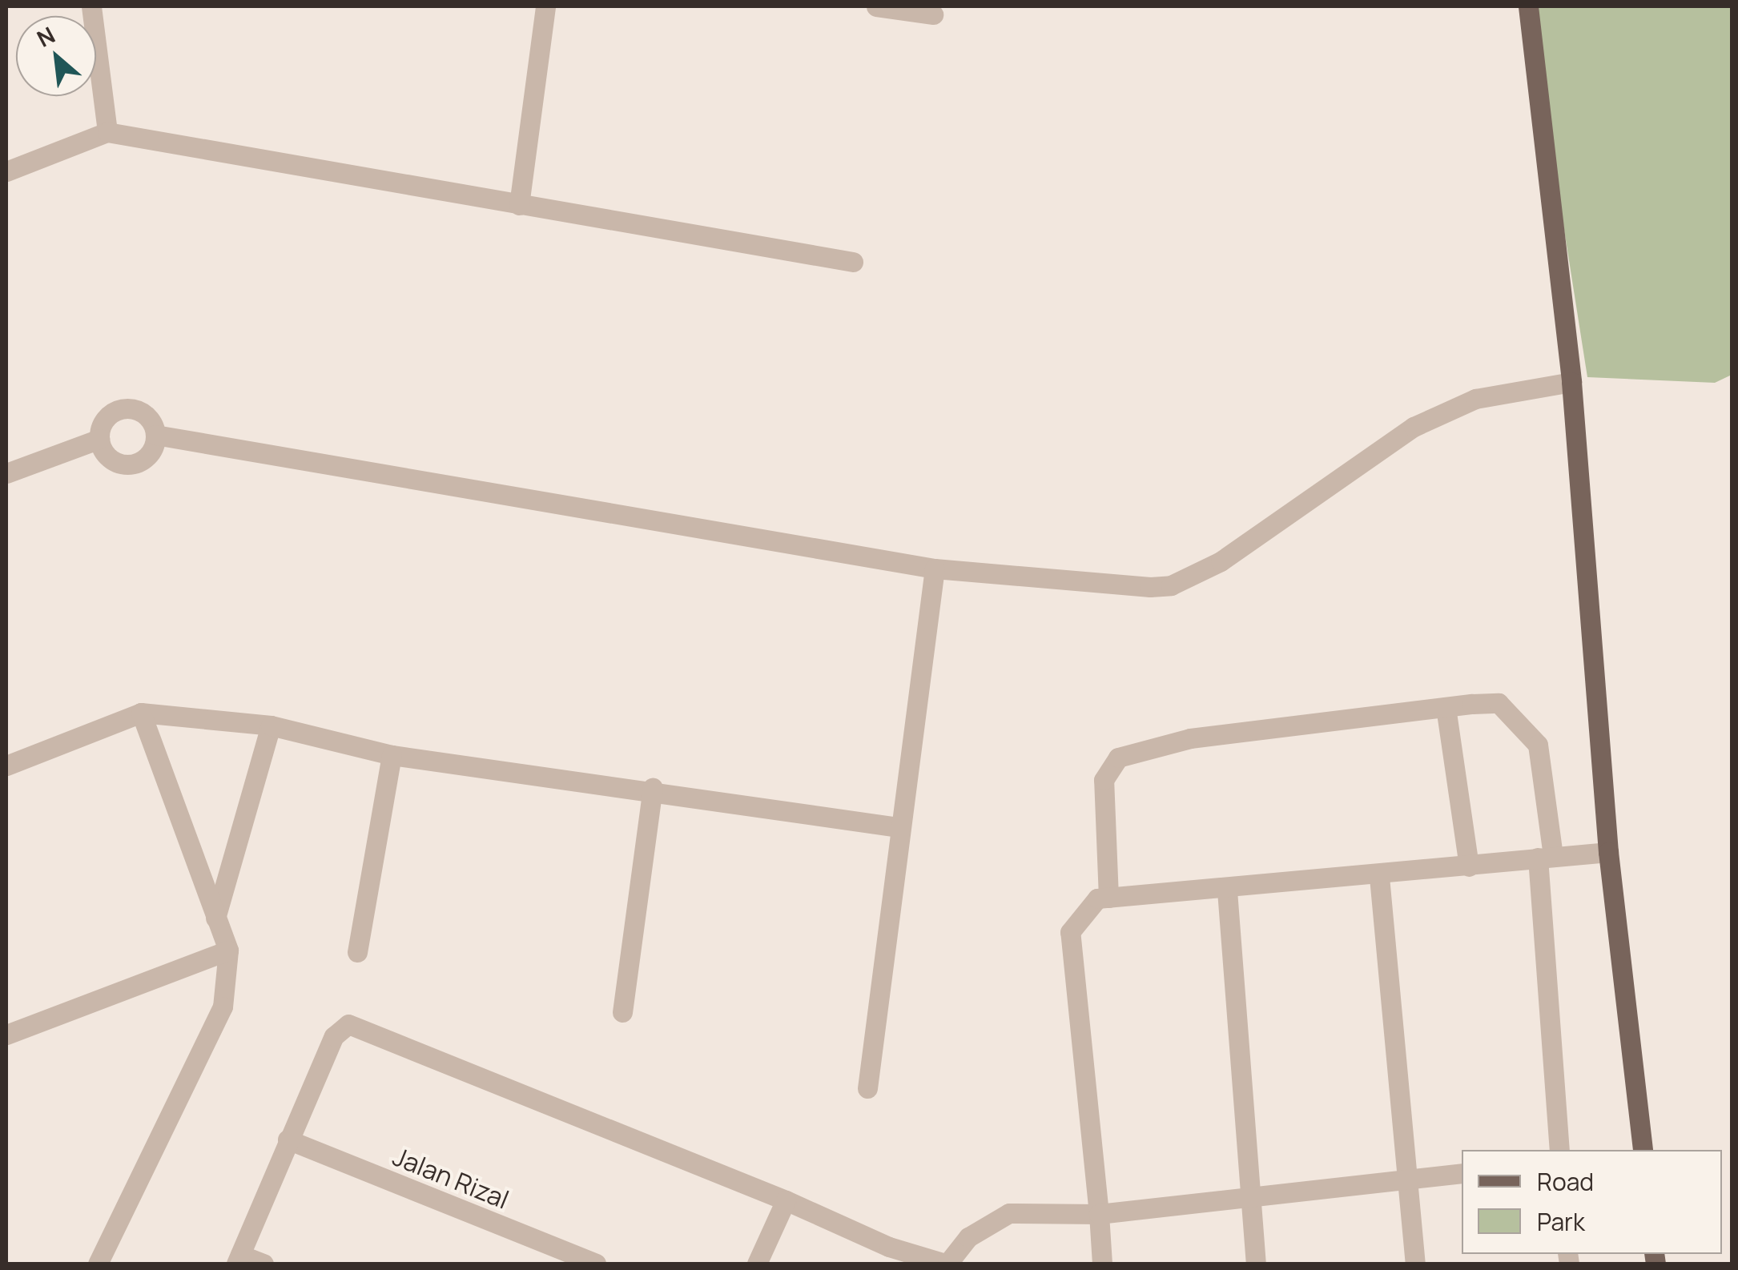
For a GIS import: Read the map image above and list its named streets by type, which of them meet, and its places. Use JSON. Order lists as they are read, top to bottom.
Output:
{
  "streets": {
    "street": ["Jalan Rizal"]
  },
  "legend": ["Road", "Park"],
  "north": "top left"
}
